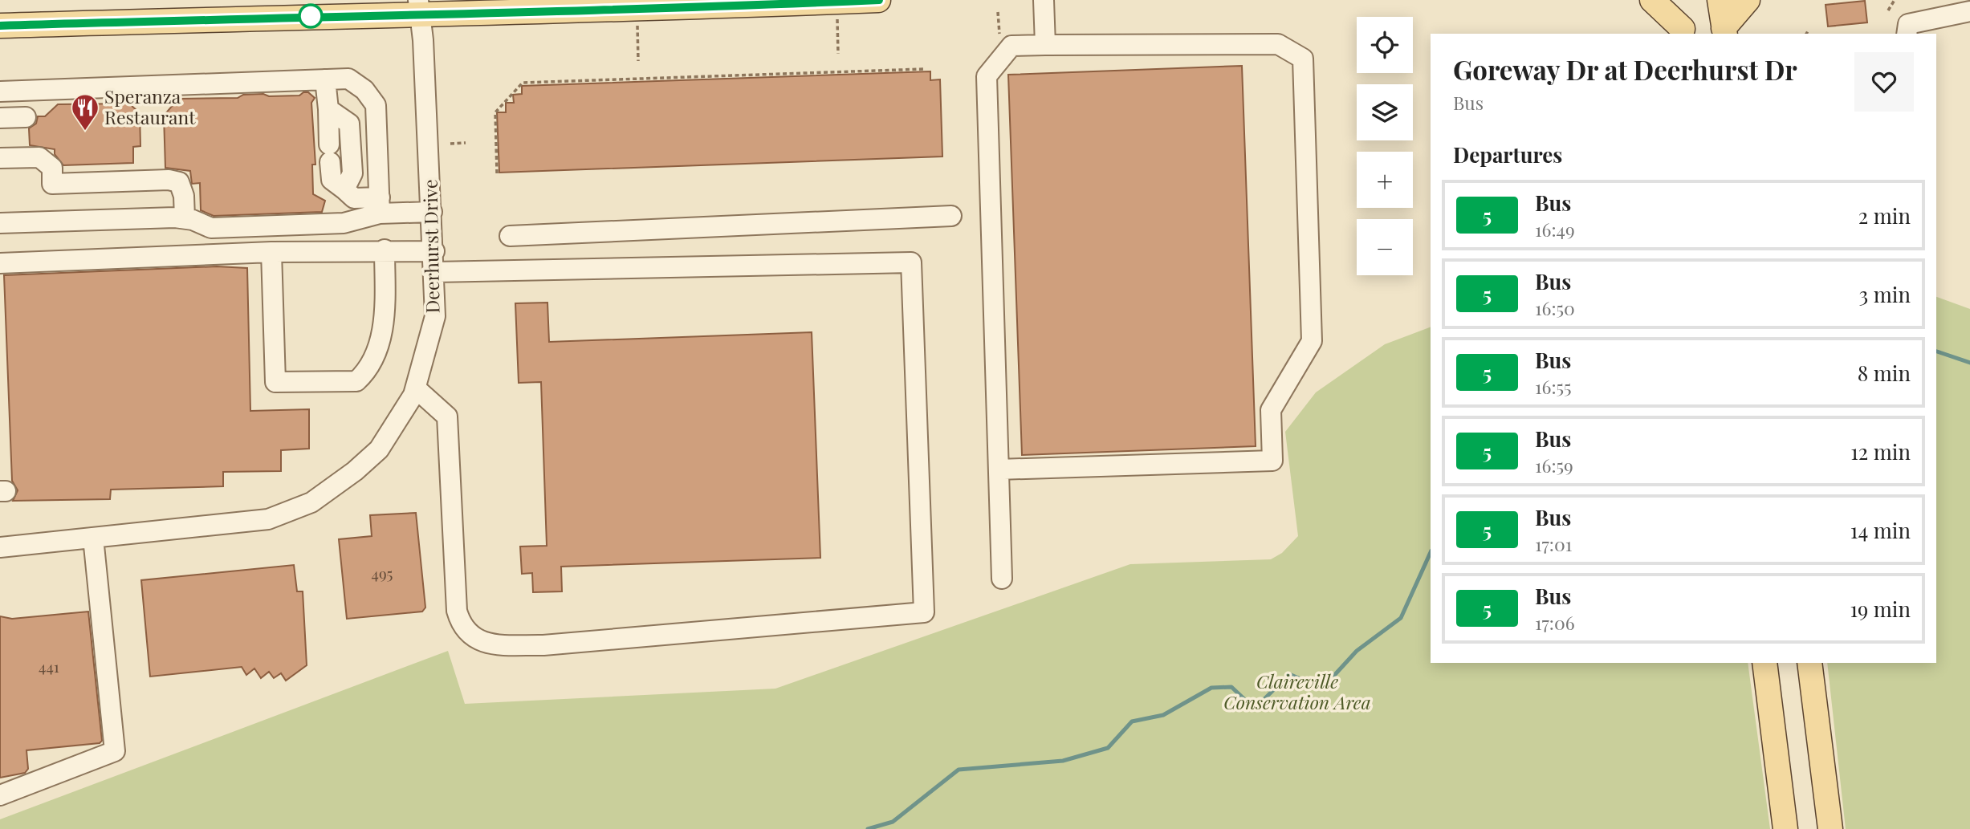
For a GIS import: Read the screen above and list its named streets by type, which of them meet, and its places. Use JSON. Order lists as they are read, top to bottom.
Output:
{
  "streets": {
    "street": ["Deerhurst Drive"]
  },
  "parks": ["Claireville Conservation Area"],
  "places": {
    "restaurant": ["Speranza Restaurant"]
  },
  "lines": ["bus line 5"],
  "house_numbers": ["495", "441"],
  "page": {
    "map_buttons": ["+", "−"],
    "heading": [
      ["Goreway Dr at Deerhurst Dr", "Bus"],
      "Departures"
    ],
    "list": [
      {
        "mark": "5",
        "name": "Bus",
        "note": "16:49",
        "value": "2 min"
      },
      {
        "mark": "5",
        "name": "Bus",
        "note": "16:50",
        "value": "3 min"
      },
      {
        "mark": "5",
        "name": "Bus",
        "note": "16:55",
        "value": "8 min"
      },
      {
        "mark": "5",
        "name": "Bus",
        "note": "16:59",
        "value": "12 min"
      },
      {
        "mark": "5",
        "name": "Bus",
        "note": "17:01",
        "value": "14 min"
      },
      {
        "mark": "5",
        "name": "Bus",
        "note": "17:06",
        "value": "19 min"
      }
    ]
  }
}
